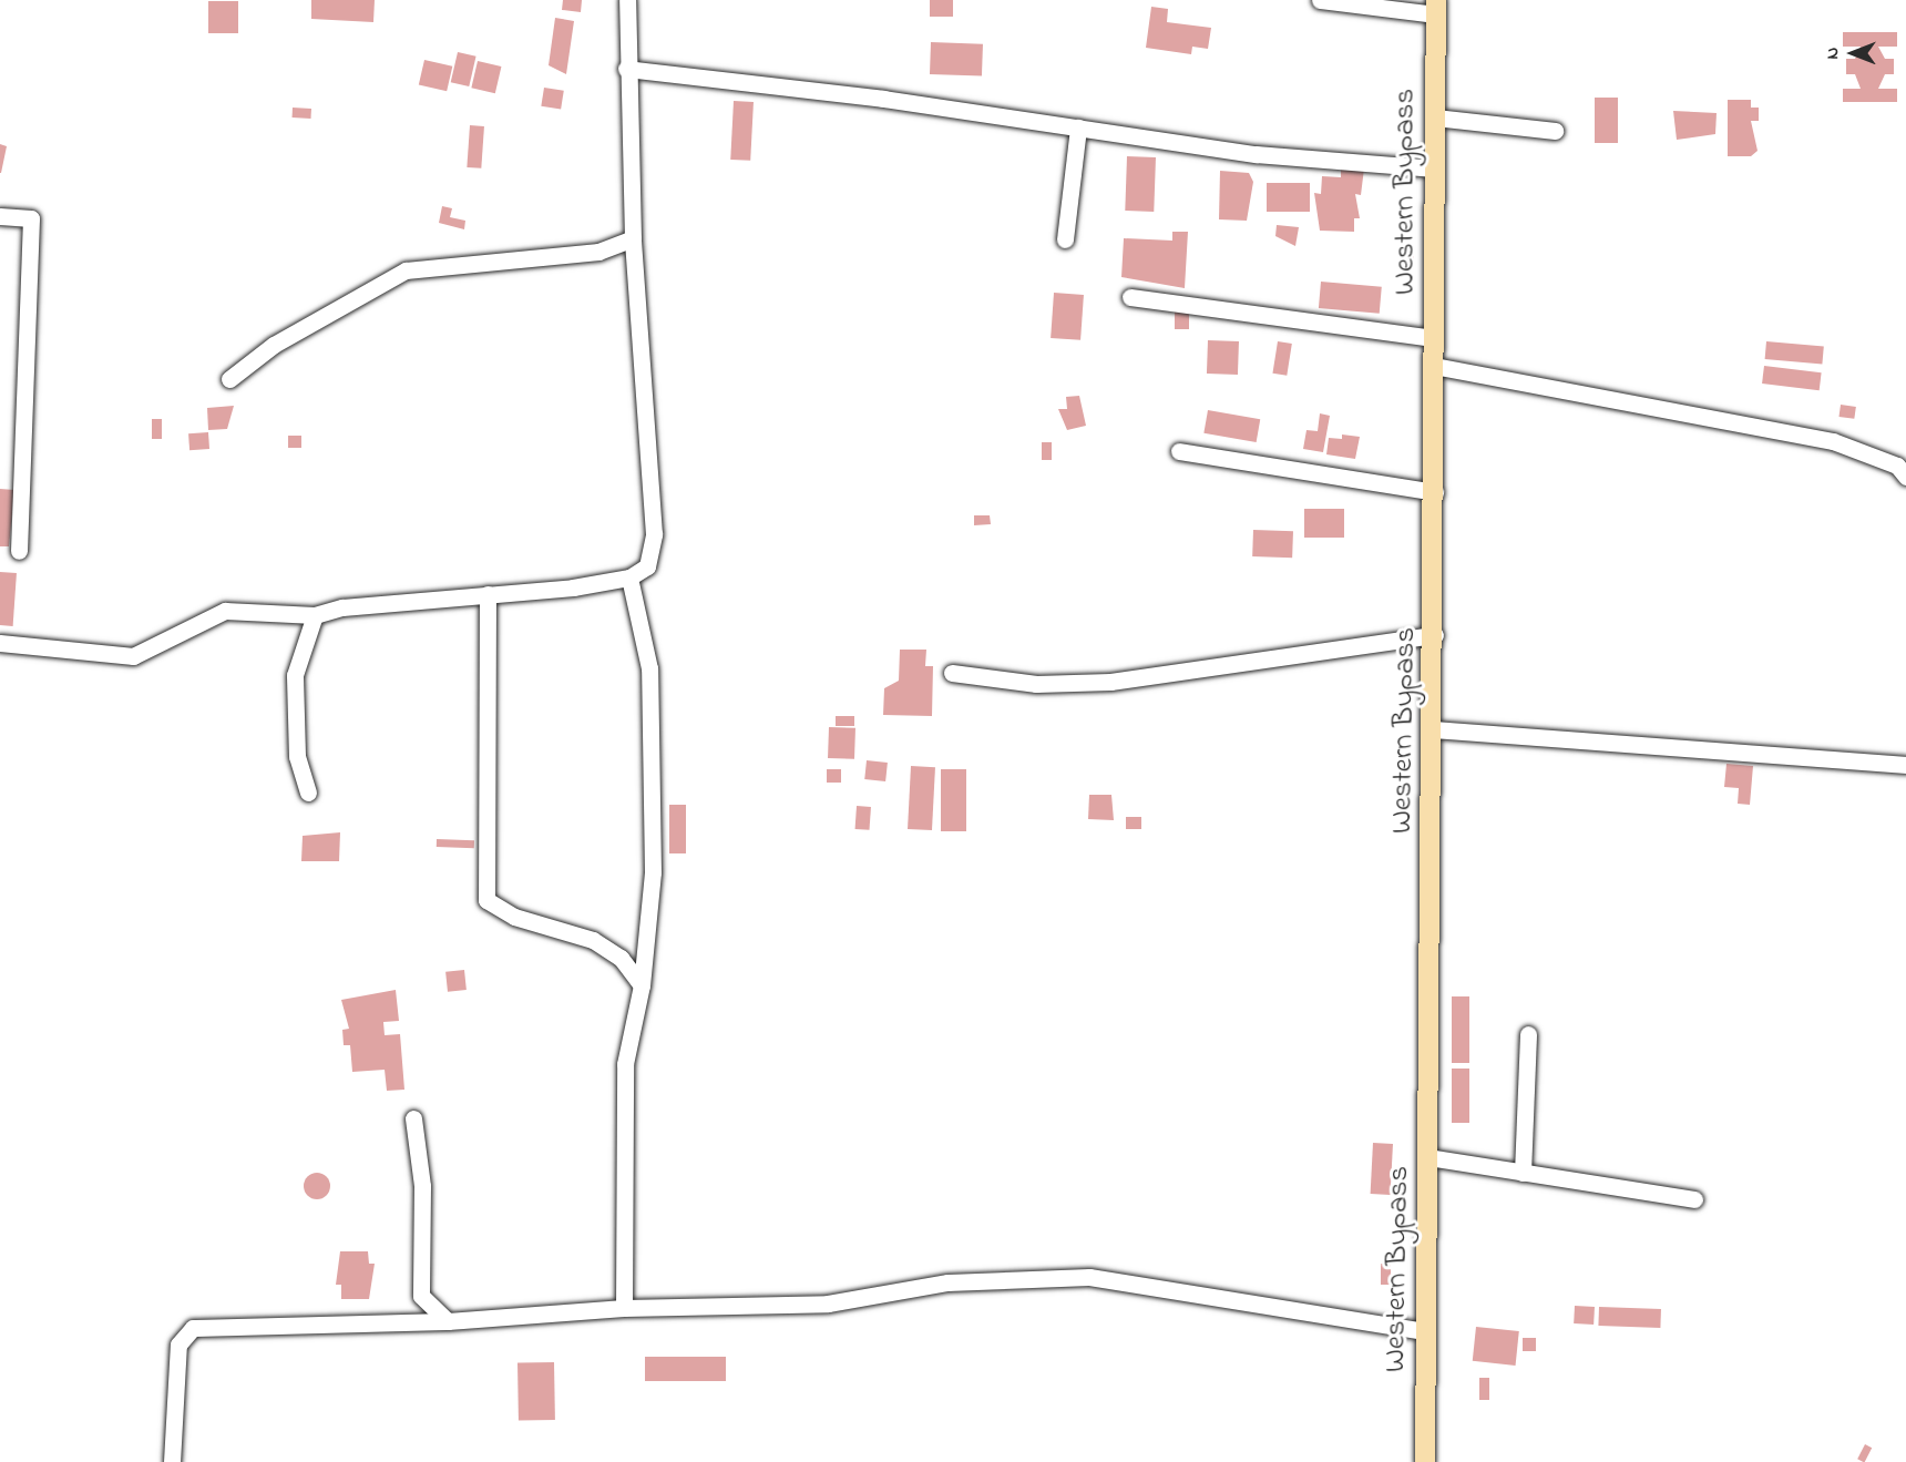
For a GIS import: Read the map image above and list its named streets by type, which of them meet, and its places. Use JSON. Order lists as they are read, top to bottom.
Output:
{
  "streets": {
    "main road": ["Western Bypass"]
  },
  "north": "left"
}
